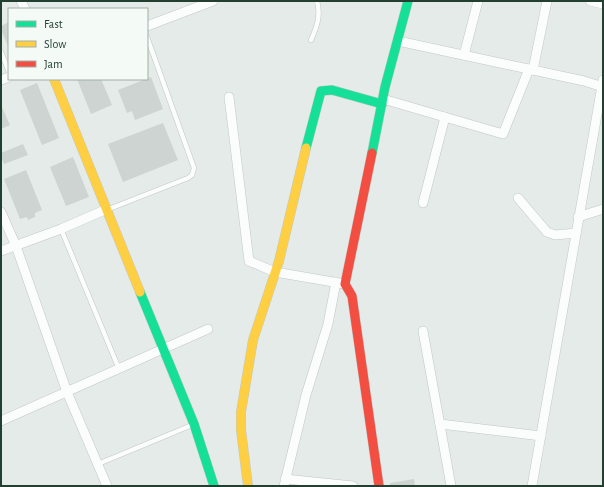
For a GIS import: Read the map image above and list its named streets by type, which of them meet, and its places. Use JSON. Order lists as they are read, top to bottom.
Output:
{
  "legend": ["Fast", "Slow", "Jam"]
}
